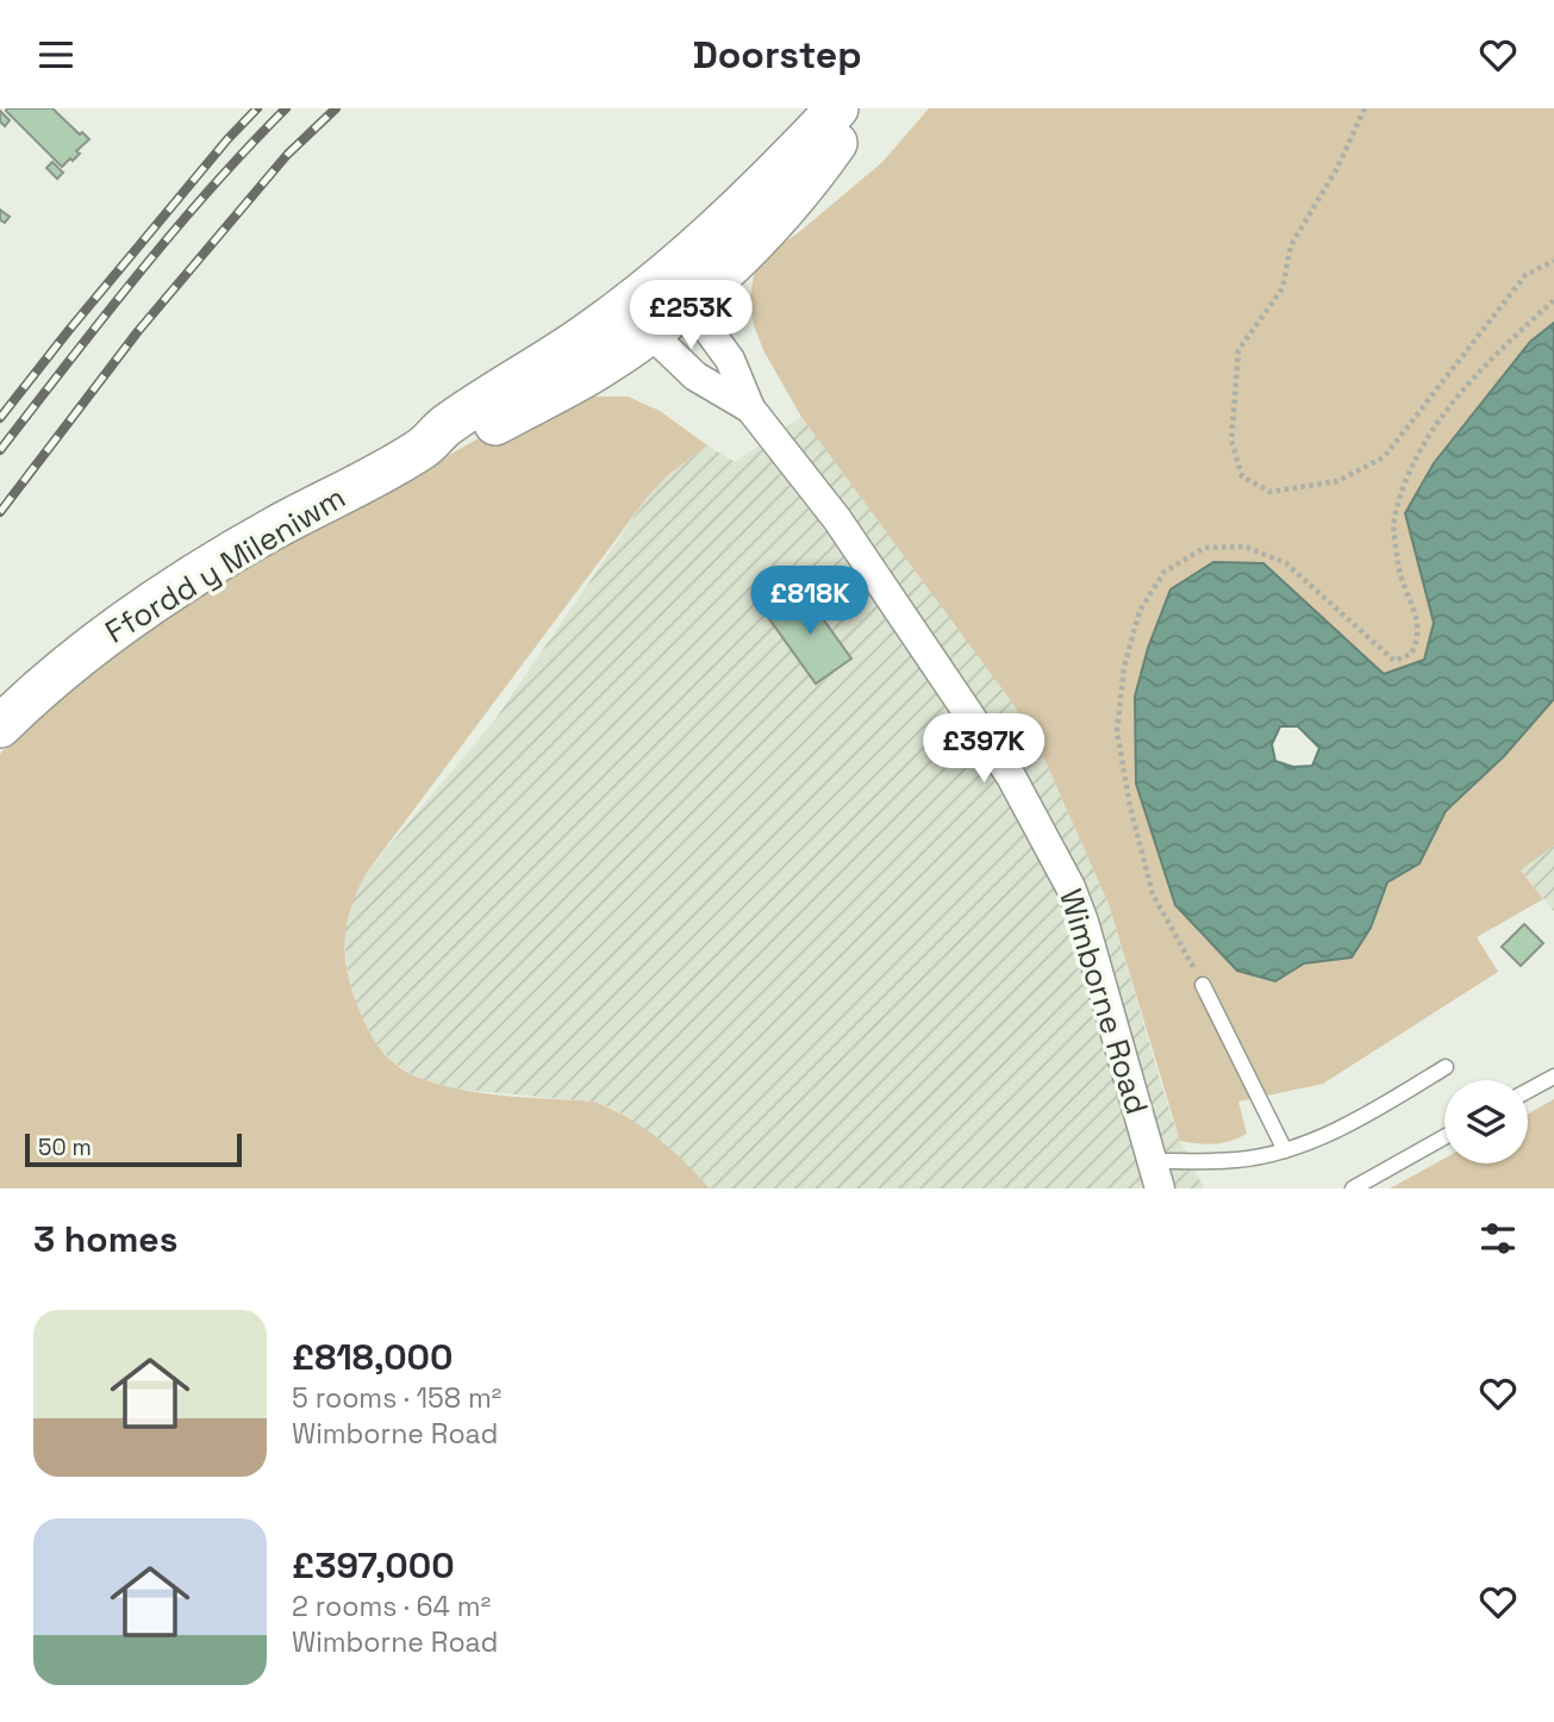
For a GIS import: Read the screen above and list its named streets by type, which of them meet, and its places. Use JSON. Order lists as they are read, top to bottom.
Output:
{
  "streets": {
    "street": ["Ffordd y Mileniwm", "Wimborne Road"]
  },
  "crossings": [
    ["Ffordd y Mileniwm", "Wimborne Road"]
  ],
  "scale_bar": "50 m",
  "page": {
    "header": "Doorstep",
    "price": ["£253K", "£818K", "£397K"],
    "scale": "50 m",
    "heading": "3 homes",
    "list": [
      {
        "name": "£818,000",
        "note": "5 rooms · 158 m² · Wimborne Road"
      },
      {
        "name": "£397,000",
        "note": "2 rooms · 64 m² · Wimborne Road"
      }
    ]
  }
}
